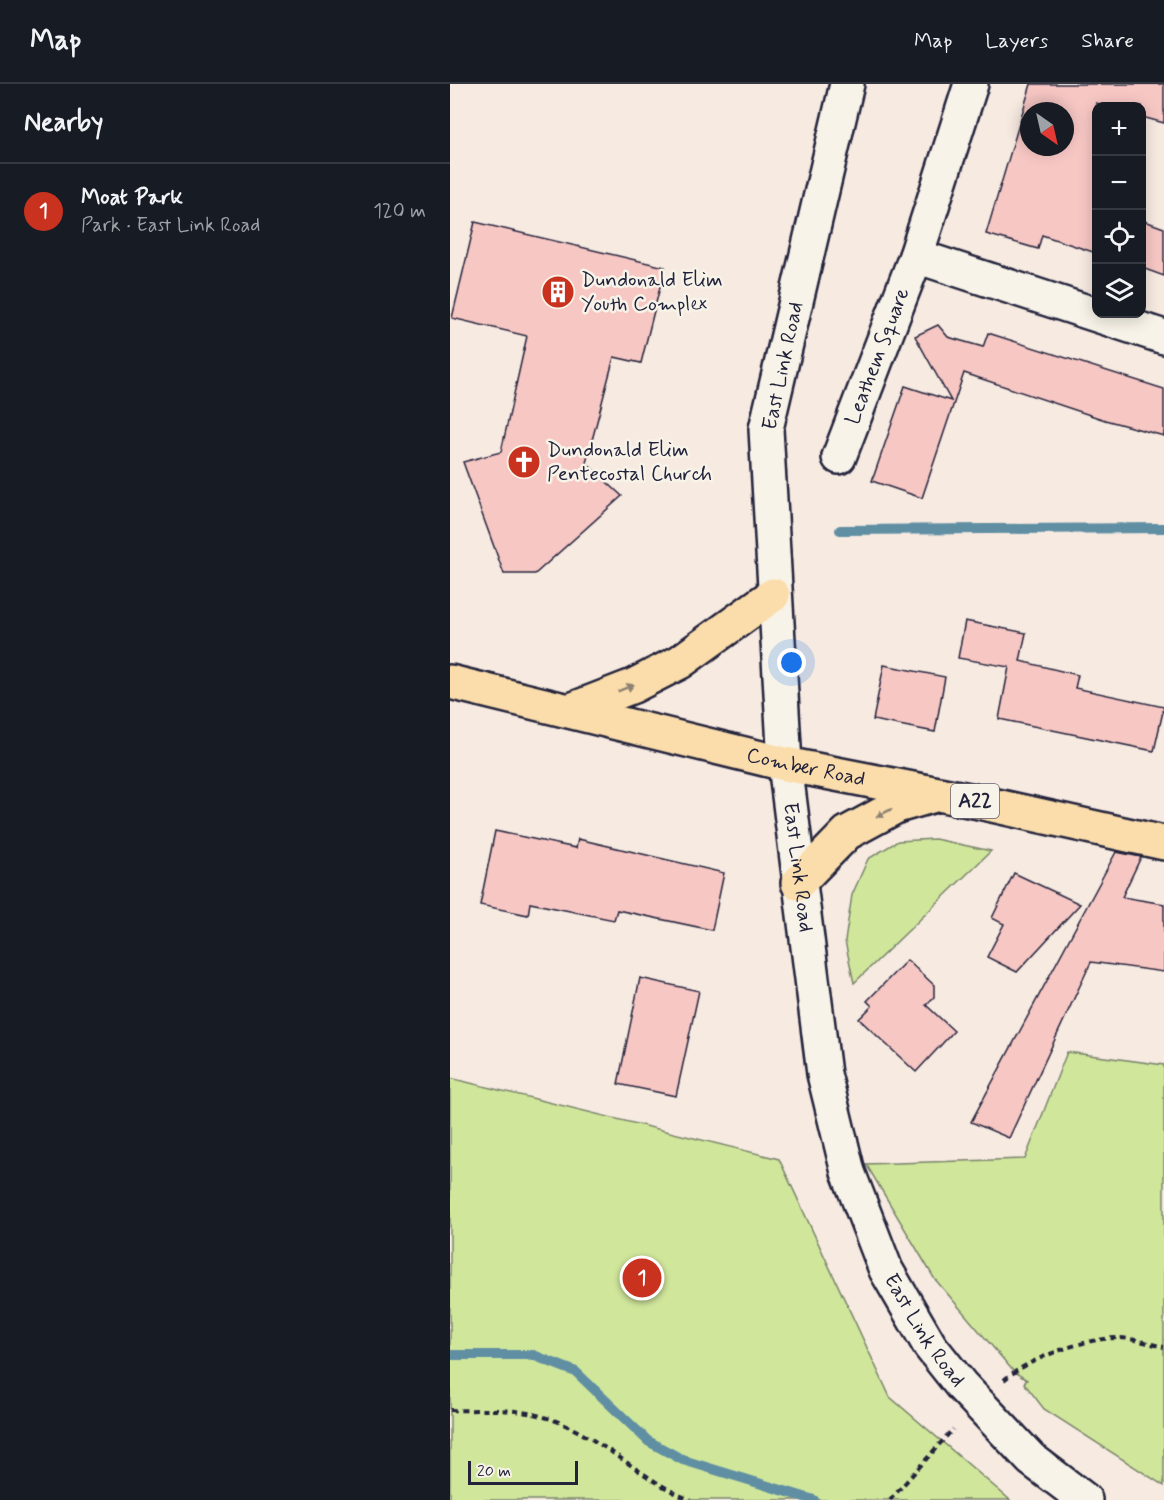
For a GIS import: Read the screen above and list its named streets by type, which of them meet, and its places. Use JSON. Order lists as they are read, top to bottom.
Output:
{
  "streets": {
    "highway": ["Comber Road", "A22"],
    "street": ["Leathem Square", "East Link Road"]
  },
  "crossings": [
    ["East Link Road", "Comber Road"],
    ["East Link Road", "A22"],
    ["Comber Road", "A22"]
  ],
  "places": {
    "building": ["Dundonald Elim Youth Complex"],
    "church": ["Dundonald Elim Pentecostal Church"]
  },
  "scale_bar": "20 m",
  "north": "bottom right",
  "page": {
    "header": "Map",
    "nav": ["Map", "Layers", "Share"],
    "heading": "Nearby",
    "map_buttons": ["+", "−"],
    "list": [
      {
        "mark": "1",
        "name": "Moat Park",
        "note": "Park · East Link Road",
        "value": "120 m"
      }
    ],
    "pins": "1",
    "scale": "20 m"
  }
}
